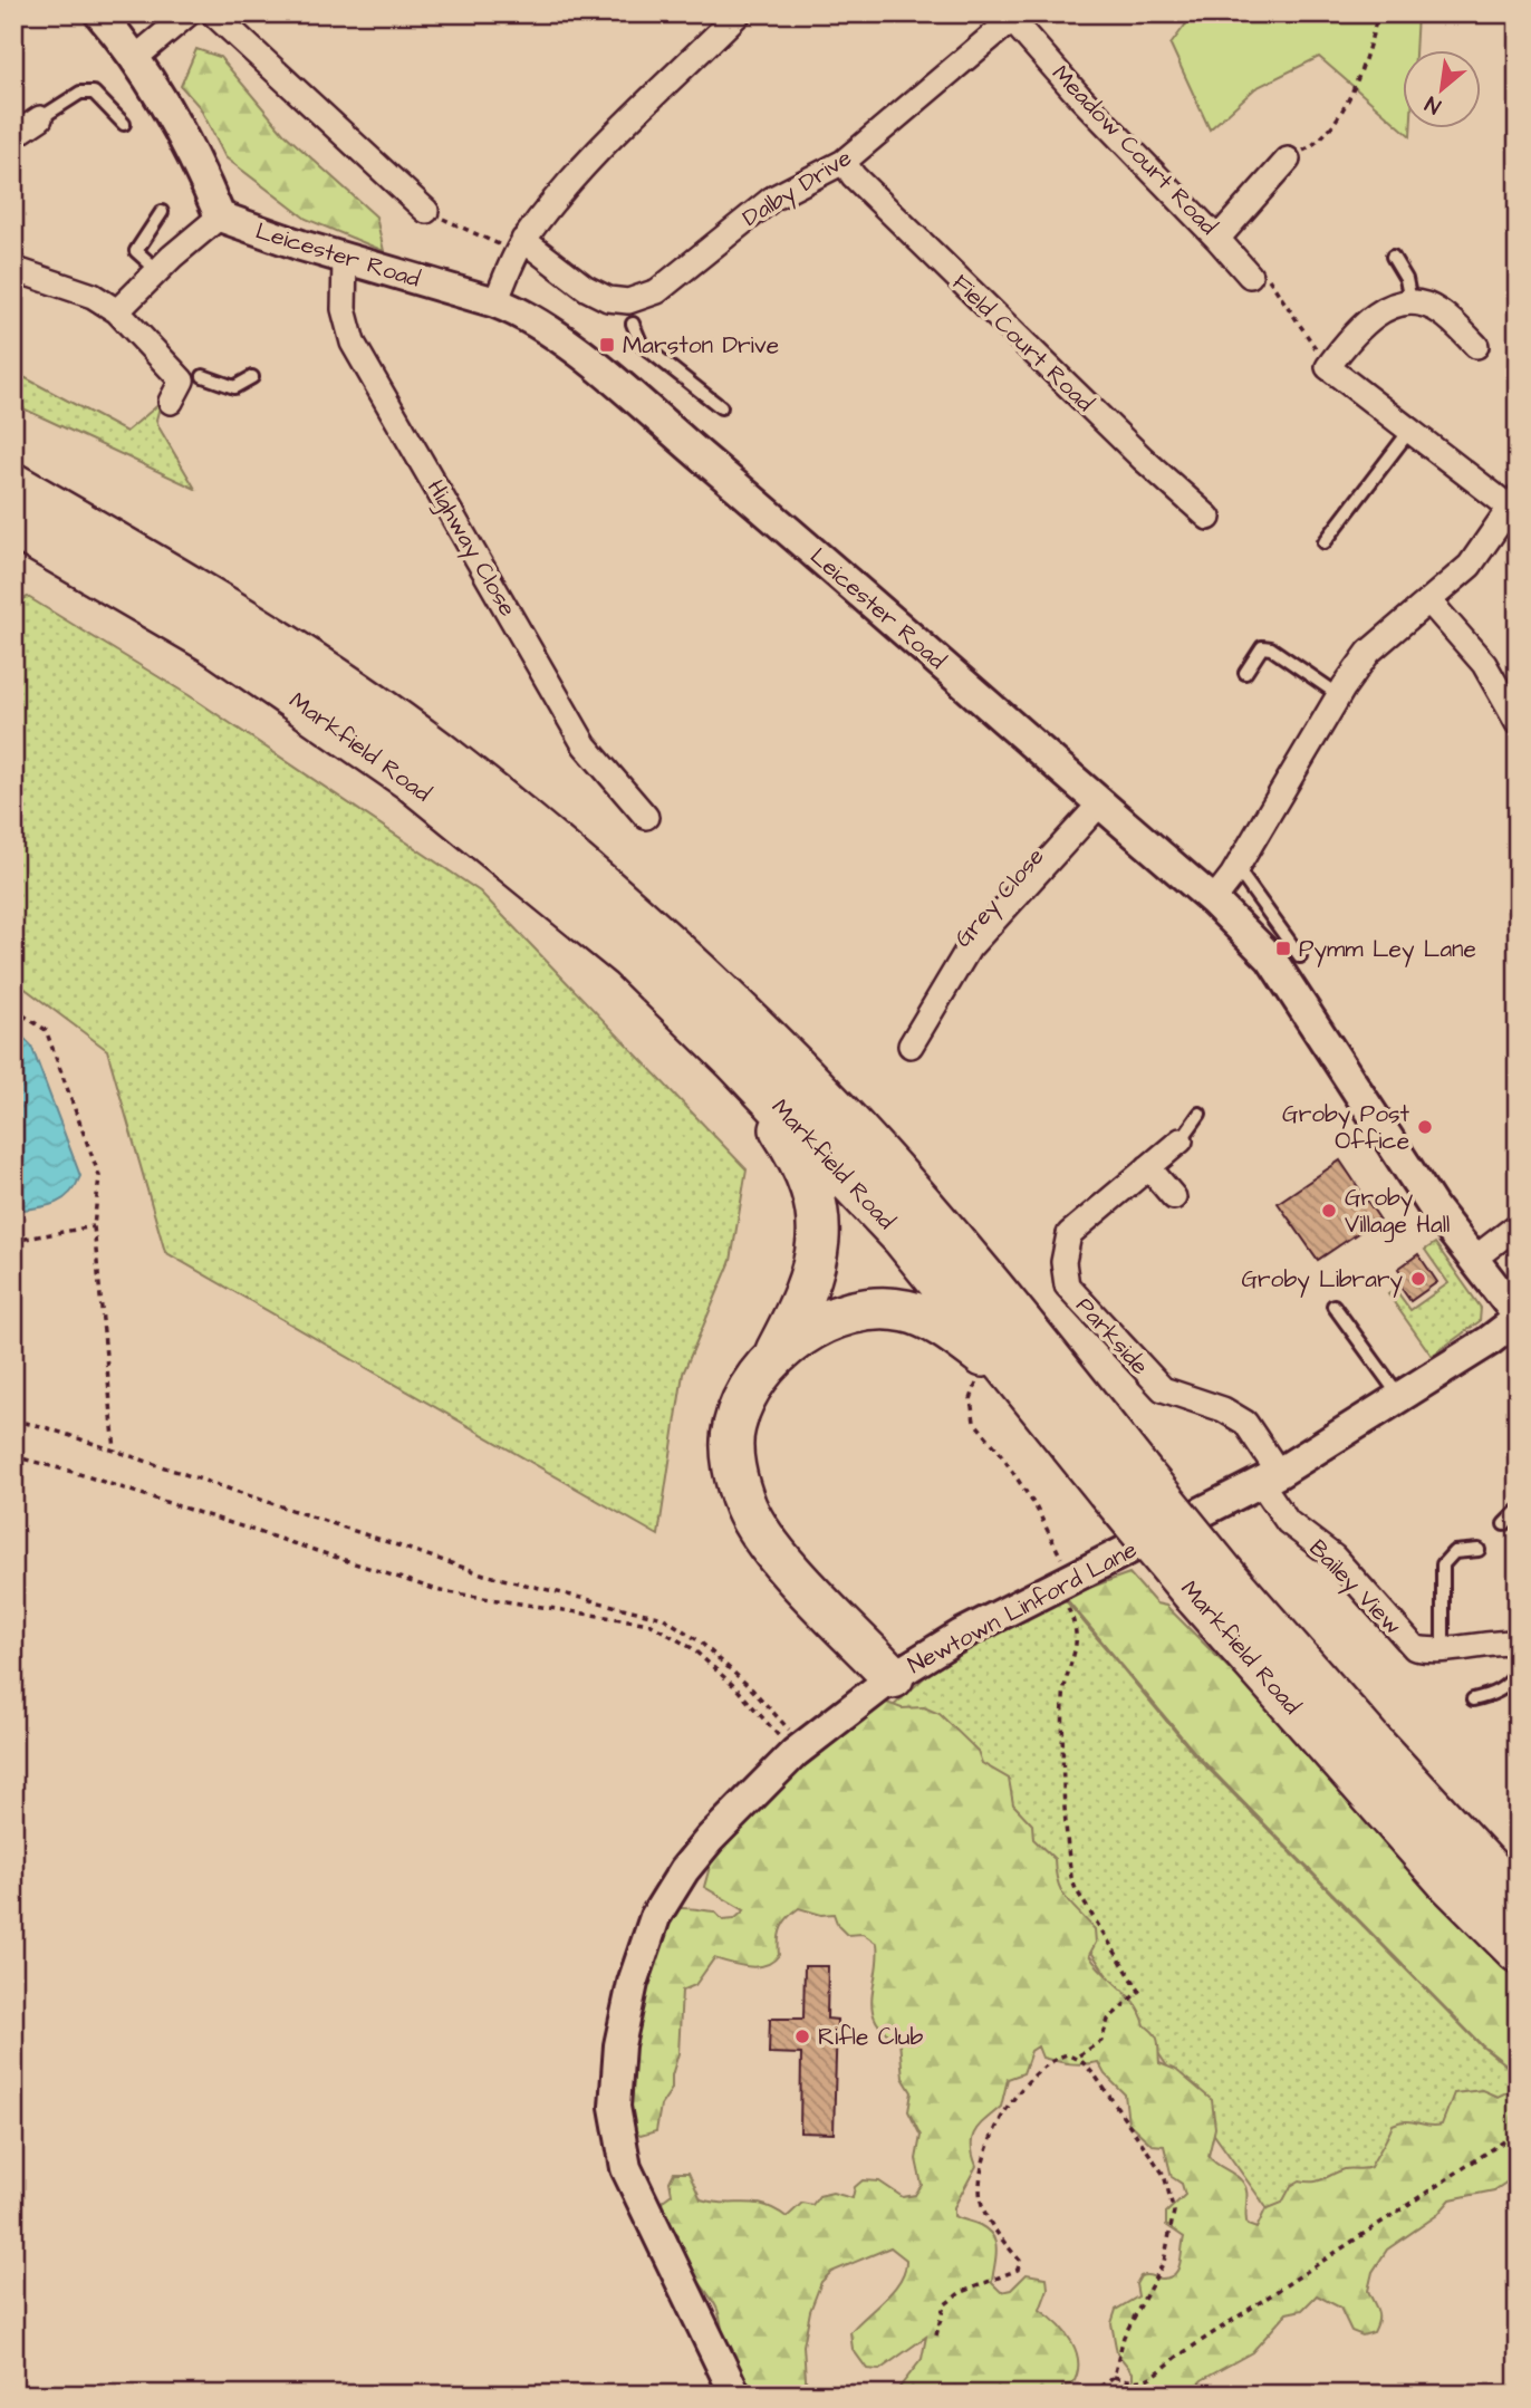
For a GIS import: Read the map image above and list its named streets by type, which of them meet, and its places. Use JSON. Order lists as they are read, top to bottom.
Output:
{
  "streets": {
    "highway": ["Markfield Road"],
    "street": [
      "Meadow Court Road",
      "Dalby Drive",
      "Leicester Road",
      "Field Court Road",
      "Highway Close",
      "Grey Close",
      "Parkside",
      "Bailey View",
      "Newtown Linford Lane"
    ]
  },
  "crossings": [
    ["Meadow Court Road", "Dalby Drive"],
    ["Dalby Drive", "Field Court Road"],
    ["Leicester Road", "Highway Close"],
    ["Leicester Road", "Grey Close"],
    ["Leicester Road", "Newtown Linford Lane"],
    ["Parkside", "Bailey View"],
    ["Parkside", "Newtown Linford Lane"],
    ["Bailey View", "Newtown Linford Lane"]
  ],
  "places": {
    "transit": ["Marston Drive", "Pymm Ley Lane"],
    "other": [
      "Groby Post Office",
      "Groby Village Hall",
      "Groby Library",
      "Rifle Club"
    ]
  },
  "north": "bottom left"
}
